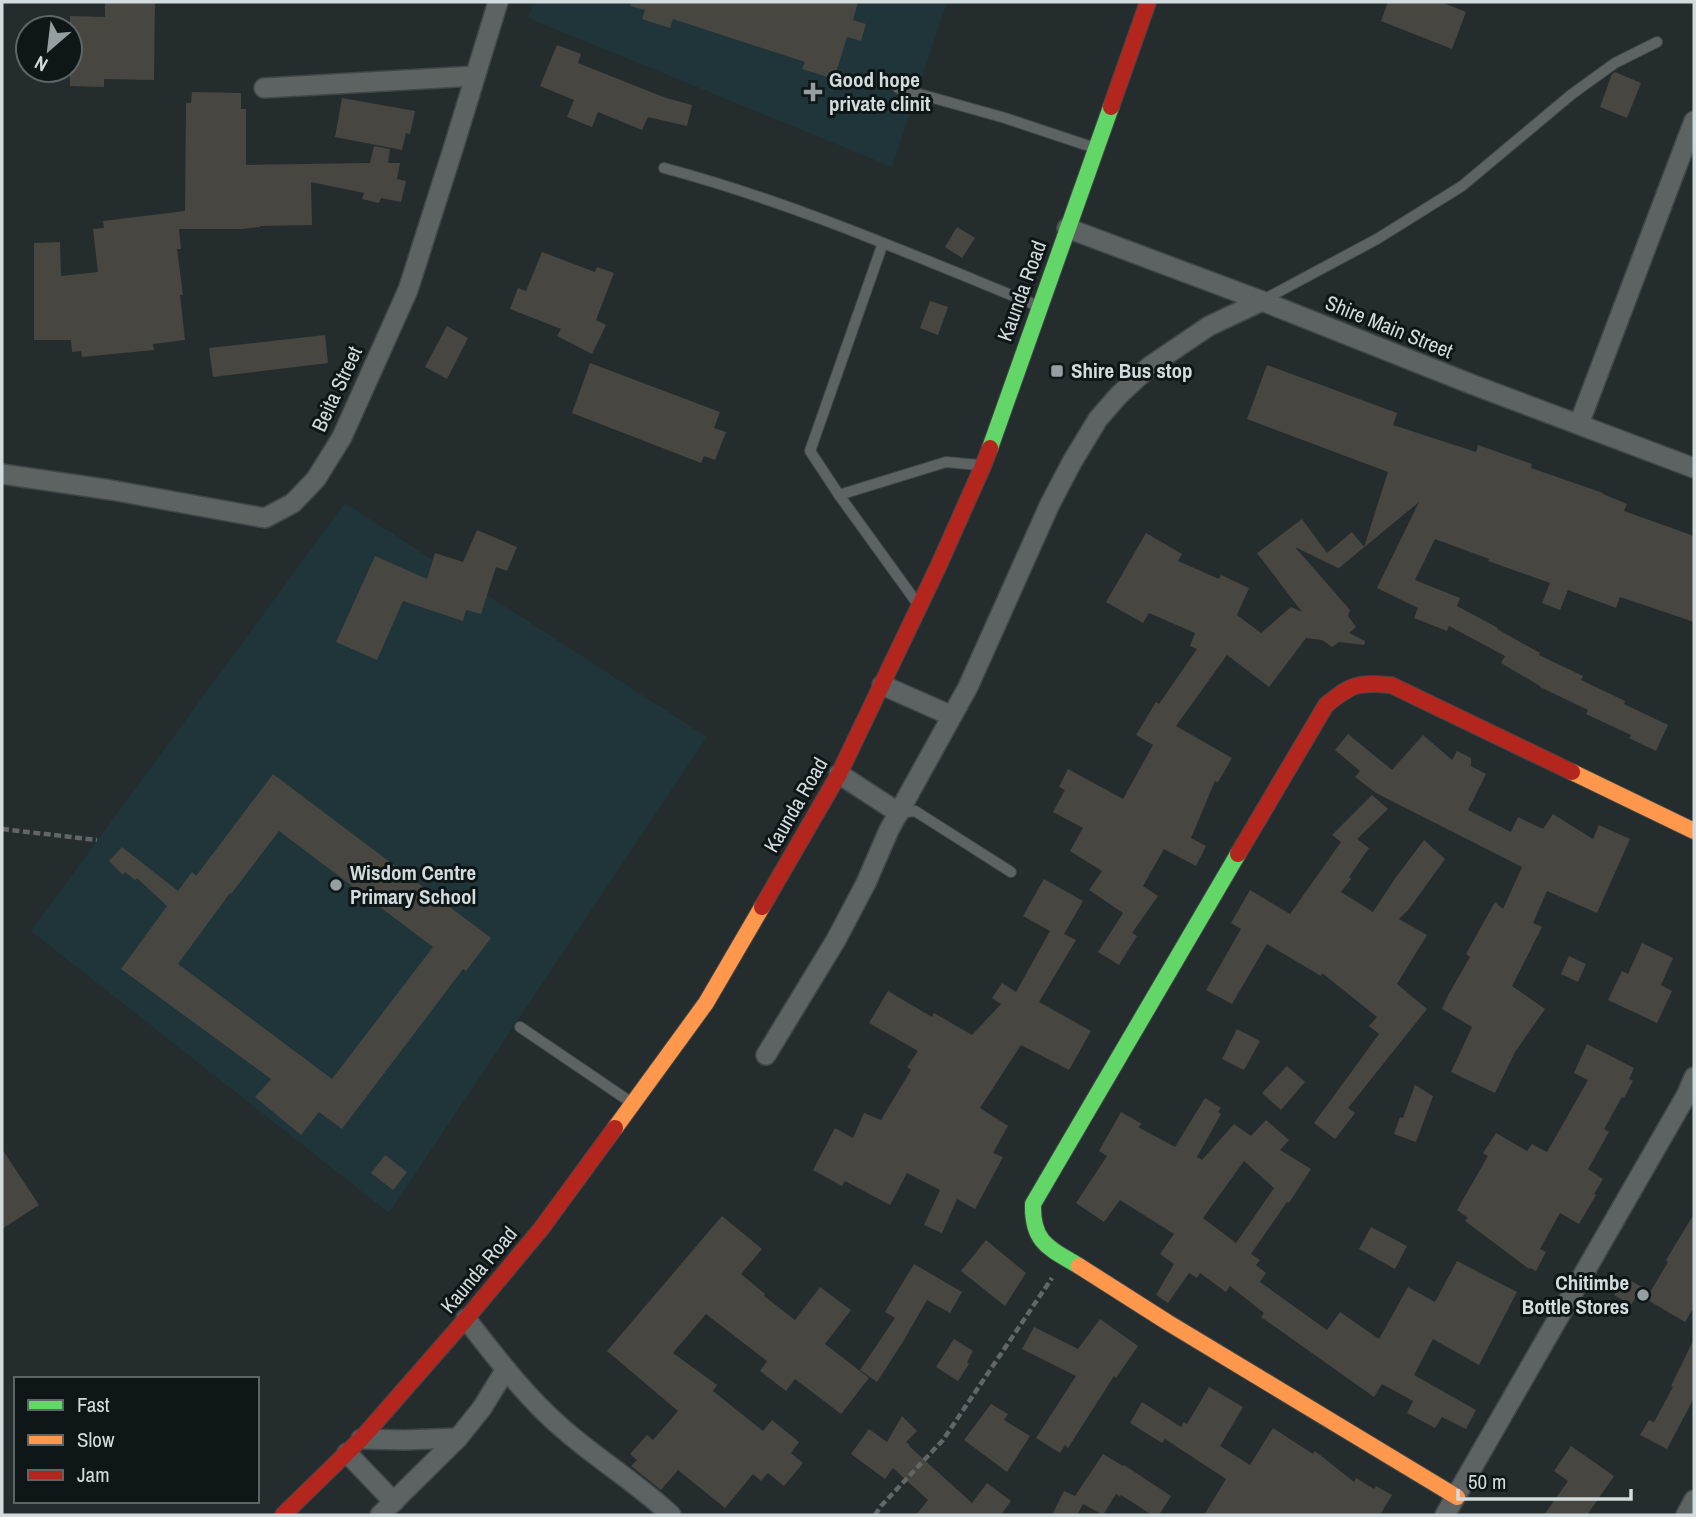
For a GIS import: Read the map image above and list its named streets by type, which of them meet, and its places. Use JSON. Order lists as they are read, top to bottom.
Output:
{
  "streets": {
    "main road": ["Kaunda Road"],
    "street": ["Shire Main Street", "Beita Street"]
  },
  "crossings": [
    ["Kaunda Road", "Shire Main Street"]
  ],
  "places": {
    "health": ["Good hope private clinit"],
    "transit": ["Shire Bus stop"],
    "other": ["Wisdom Centre Primary School", "Chitimbe Bottle Stores"]
  },
  "legend": ["Fast", "Slow", "Jam"],
  "scale_bar": "50 m",
  "north": "bottom left"
}
